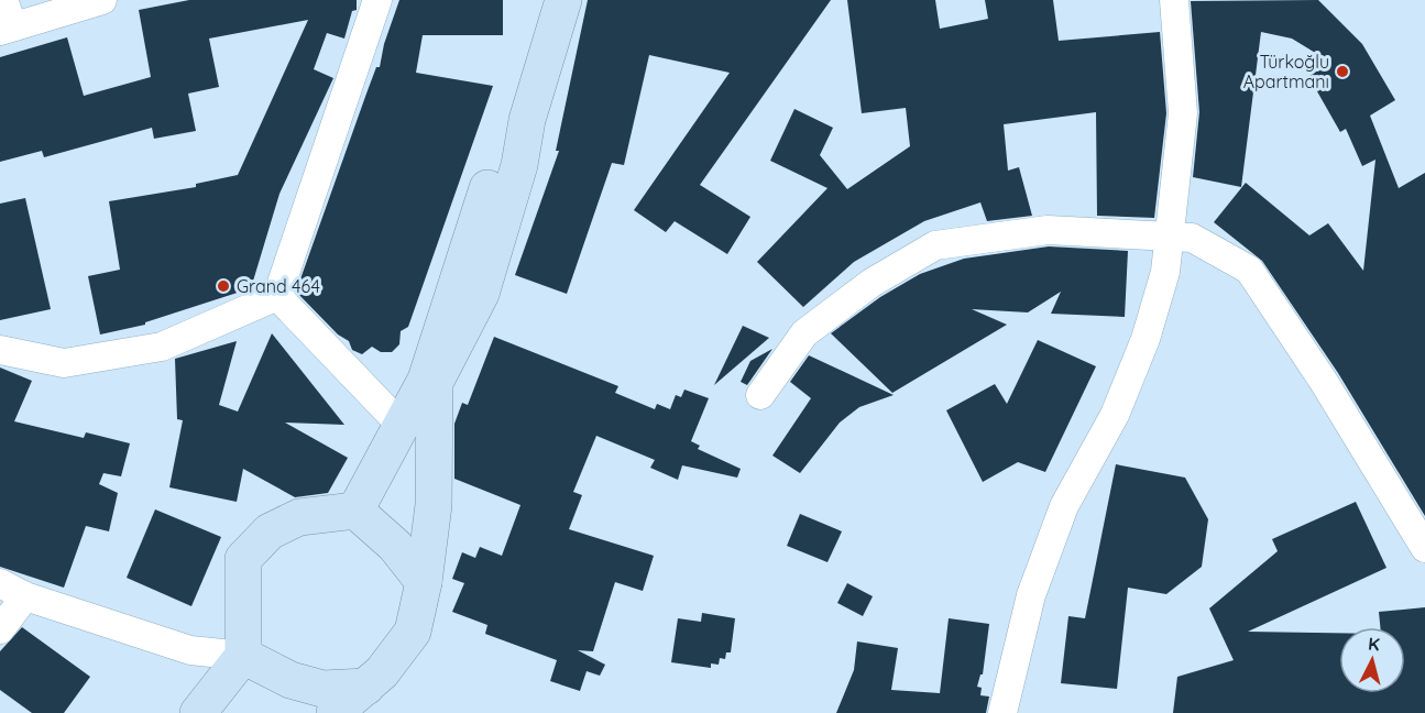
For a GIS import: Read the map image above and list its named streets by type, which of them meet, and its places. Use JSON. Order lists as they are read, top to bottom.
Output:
{
  "places": ["Türkoğlu Apartmanı", "Grand 464"],
  "north": "top"
}
